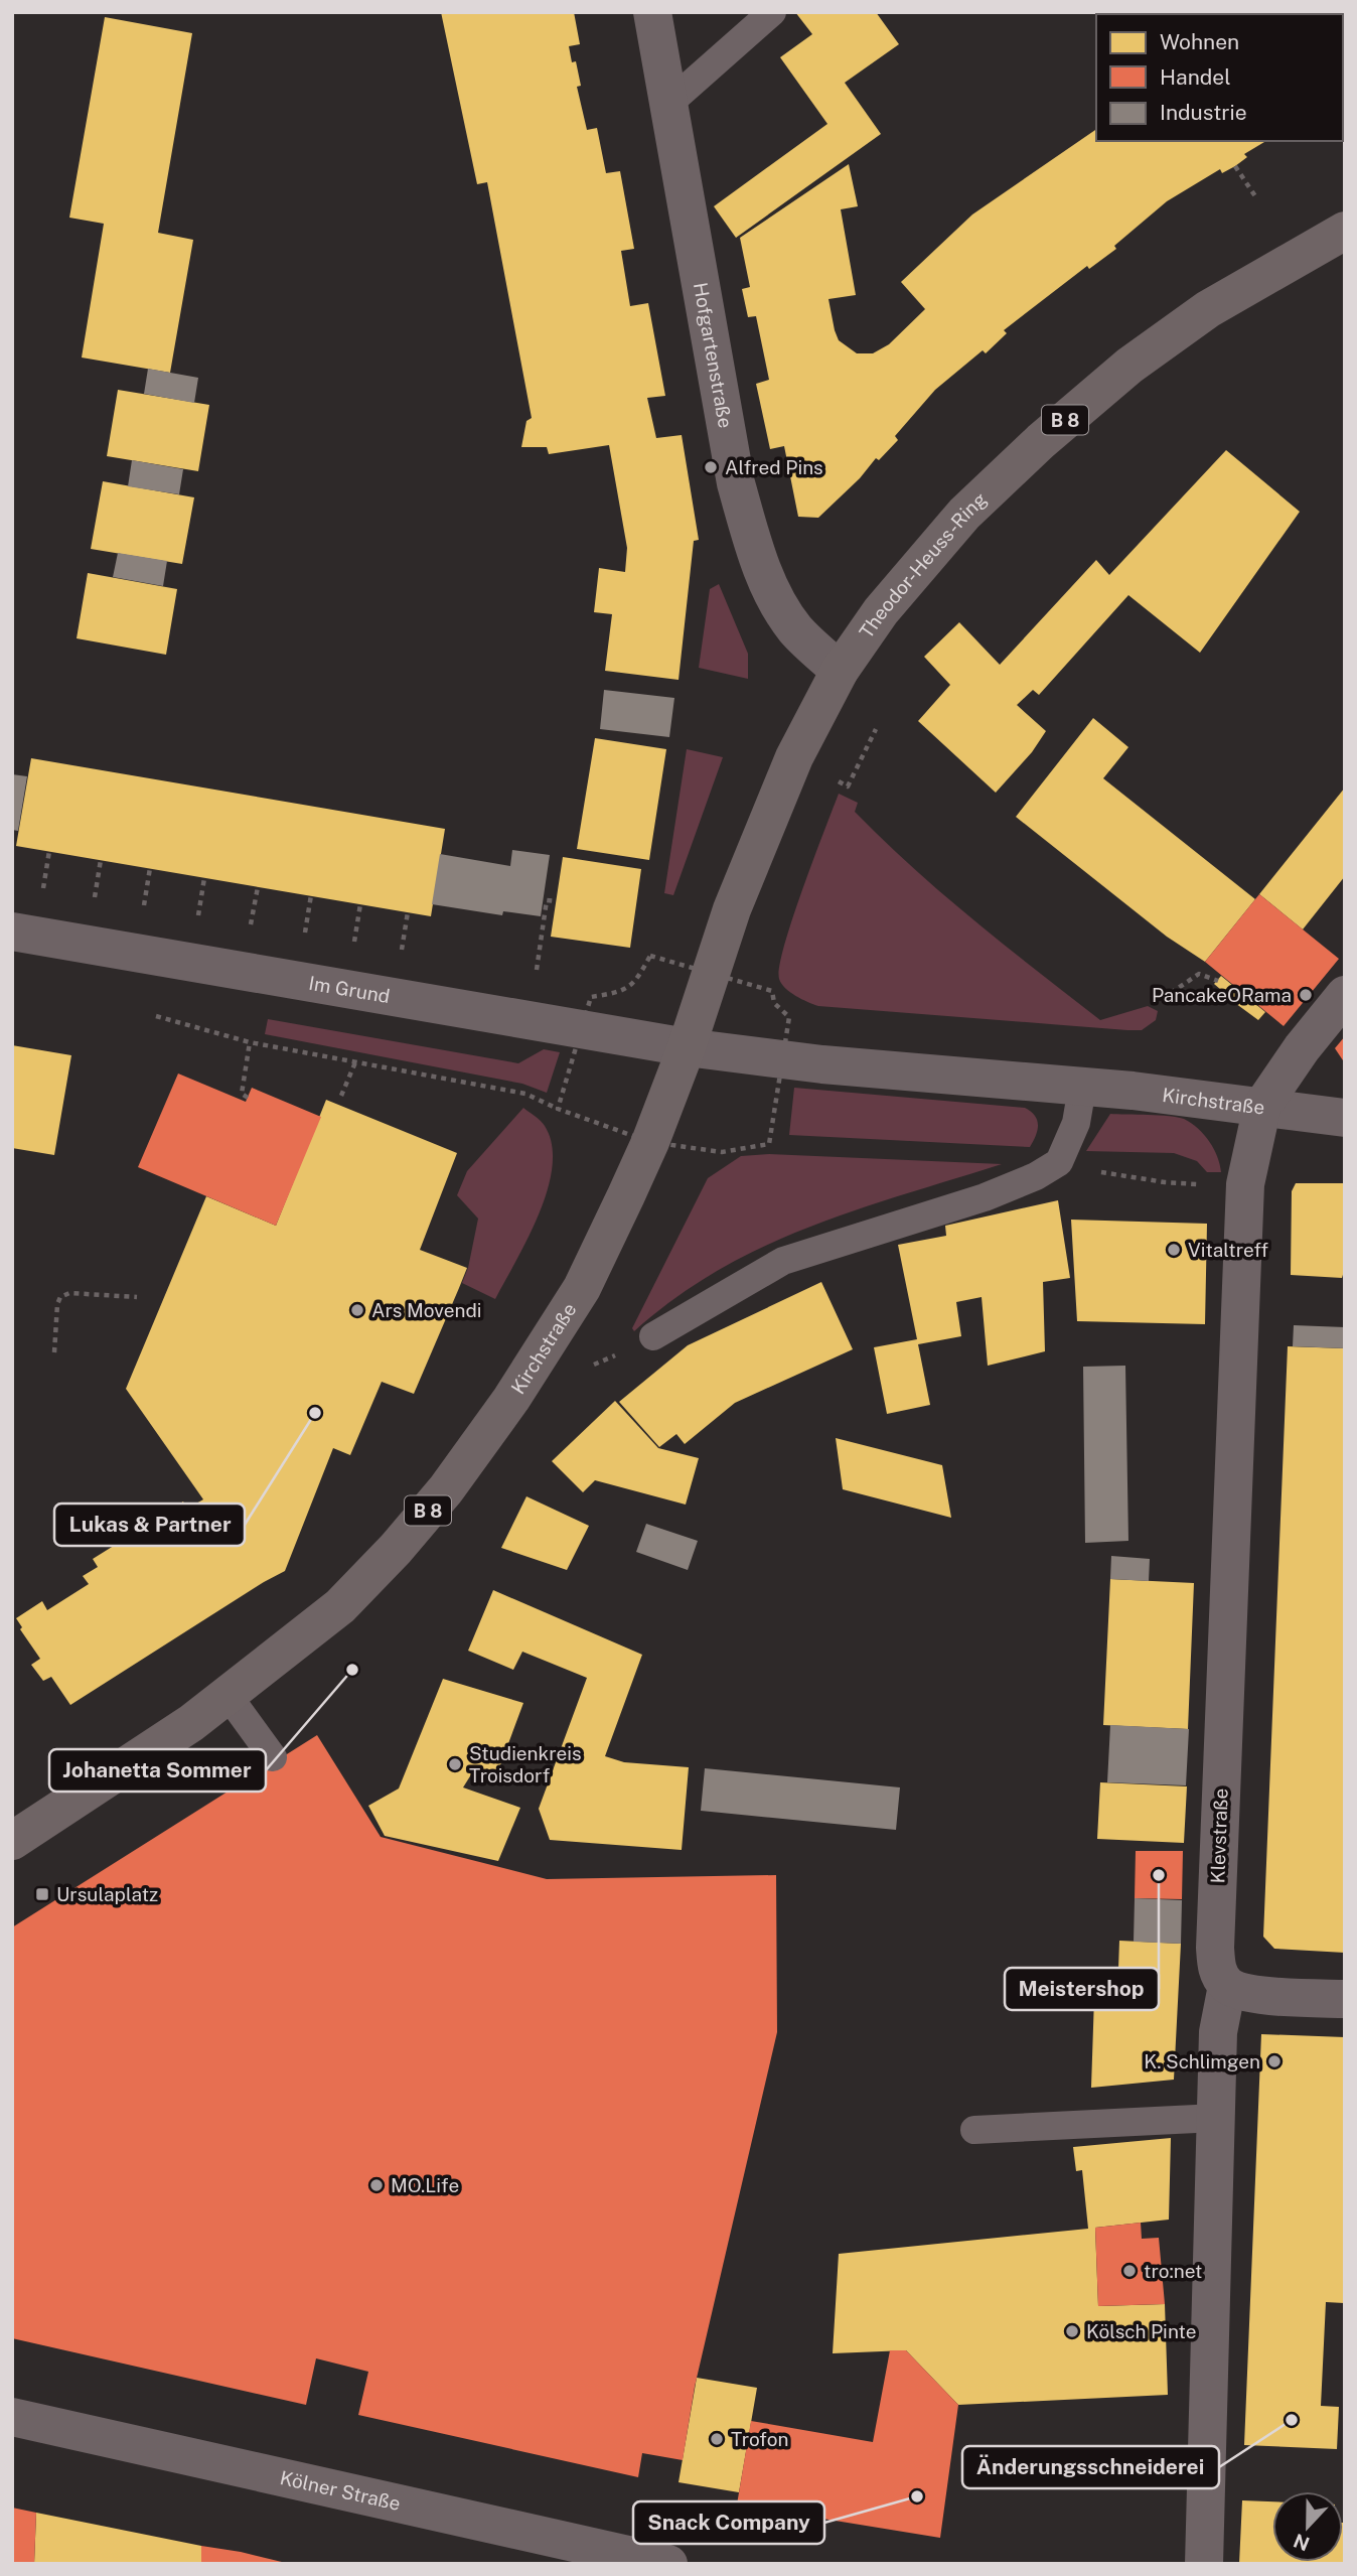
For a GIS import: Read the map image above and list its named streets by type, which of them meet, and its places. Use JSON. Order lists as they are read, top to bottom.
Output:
{
  "streets": {
    "main road": ["B 8", "Theodor-Heuss-Ring", "Kirchstraße"],
    "street": [
      "Hofgartenstraße",
      "Im Grund",
      "Klevstraße",
      "Kölner Straße"
    ]
  },
  "crossings": [
    ["Hofgartenstraße", "Theodor-Heuss-Ring"],
    ["Theodor-Heuss-Ring", "Im Grund"],
    ["Theodor-Heuss-Ring", "Kirchstraße"],
    ["Im Grund", "Kirchstraße"],
    ["Kirchstraße", "Klevstraße"]
  ],
  "places": {
    "other": [
      "Alfred Pins",
      "PancakeORama",
      "Vitaltreff",
      "Ars Movendi",
      "Lukas & Partner",
      "Johanetta Sommer",
      "Studienkreis Troisdorf",
      "Meistershop",
      "K. Schlimgen",
      "MO.Life",
      "tro:net",
      "Kölsch Pinte",
      "Änderungsschneiderei",
      "Trofon",
      "Snack Company"
    ],
    "transit": ["Ursulaplatz"]
  },
  "legend": ["Wohnen", "Handel", "Industrie"],
  "north": "bottom"
}
